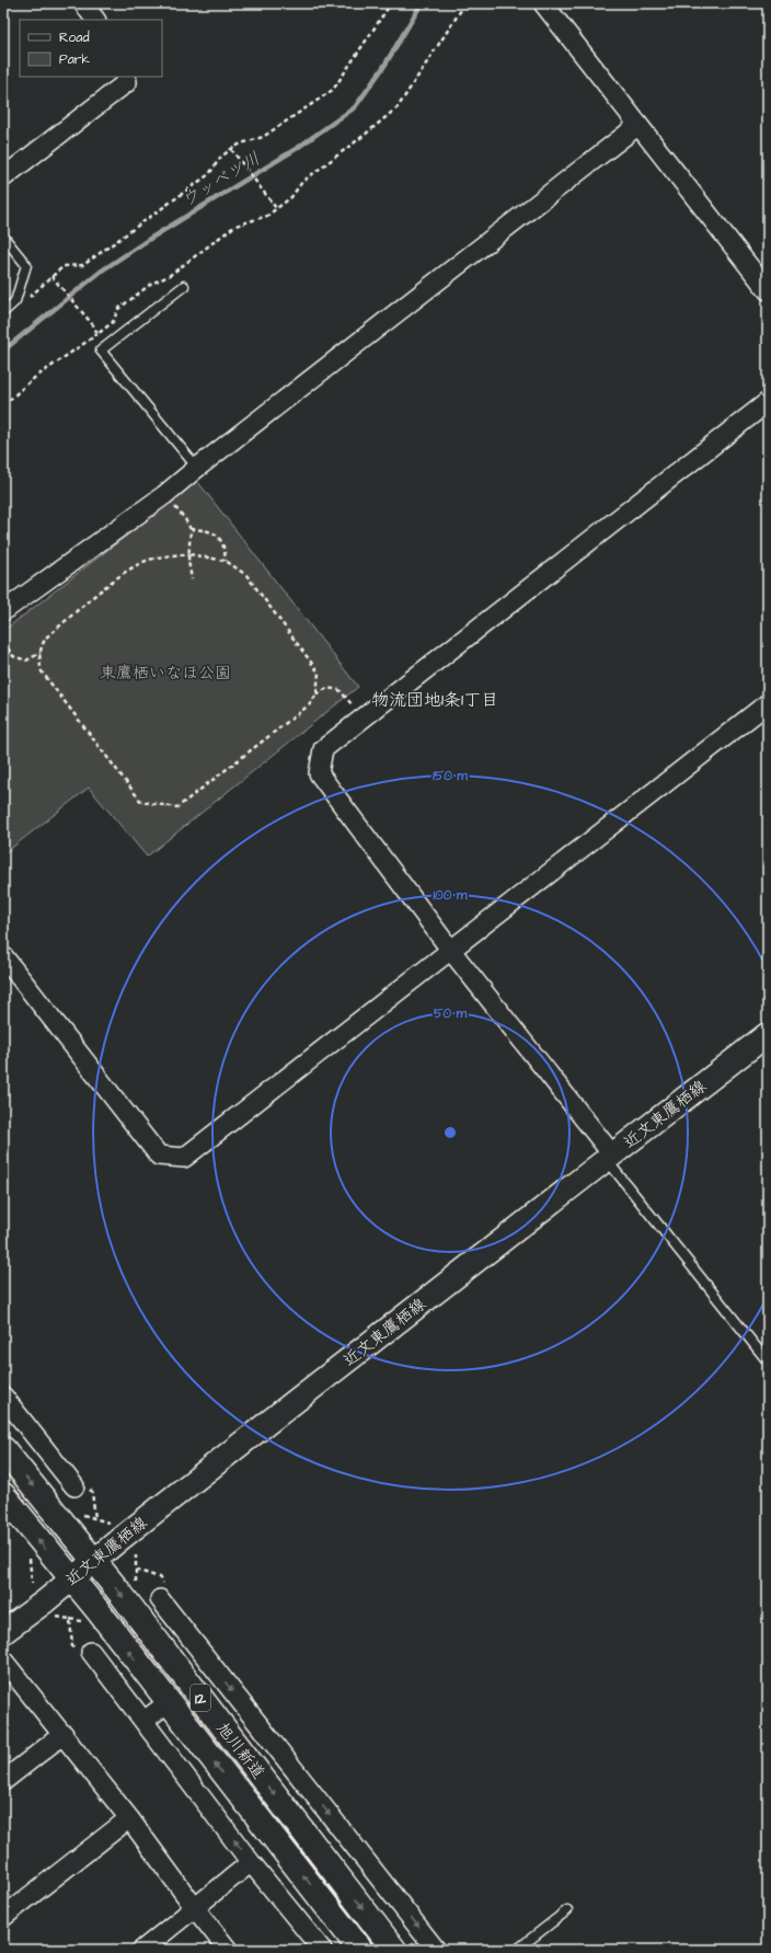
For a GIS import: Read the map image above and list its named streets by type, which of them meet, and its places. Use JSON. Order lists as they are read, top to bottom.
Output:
{
  "streets": {
    "highway": ["12", "旭川新道"],
    "street": ["近文東鷹栖線"]
  },
  "crossings": [
    ["近文東鷹栖線", "旭川新道"]
  ],
  "districts": ["物流団地1条1丁目"],
  "water": ["ウッペツ川"],
  "parks": ["東鷹栖いなほ公園"],
  "legend": ["Road", "Park"],
  "rings": ["150 m", "100 m", "50 m"]
}
